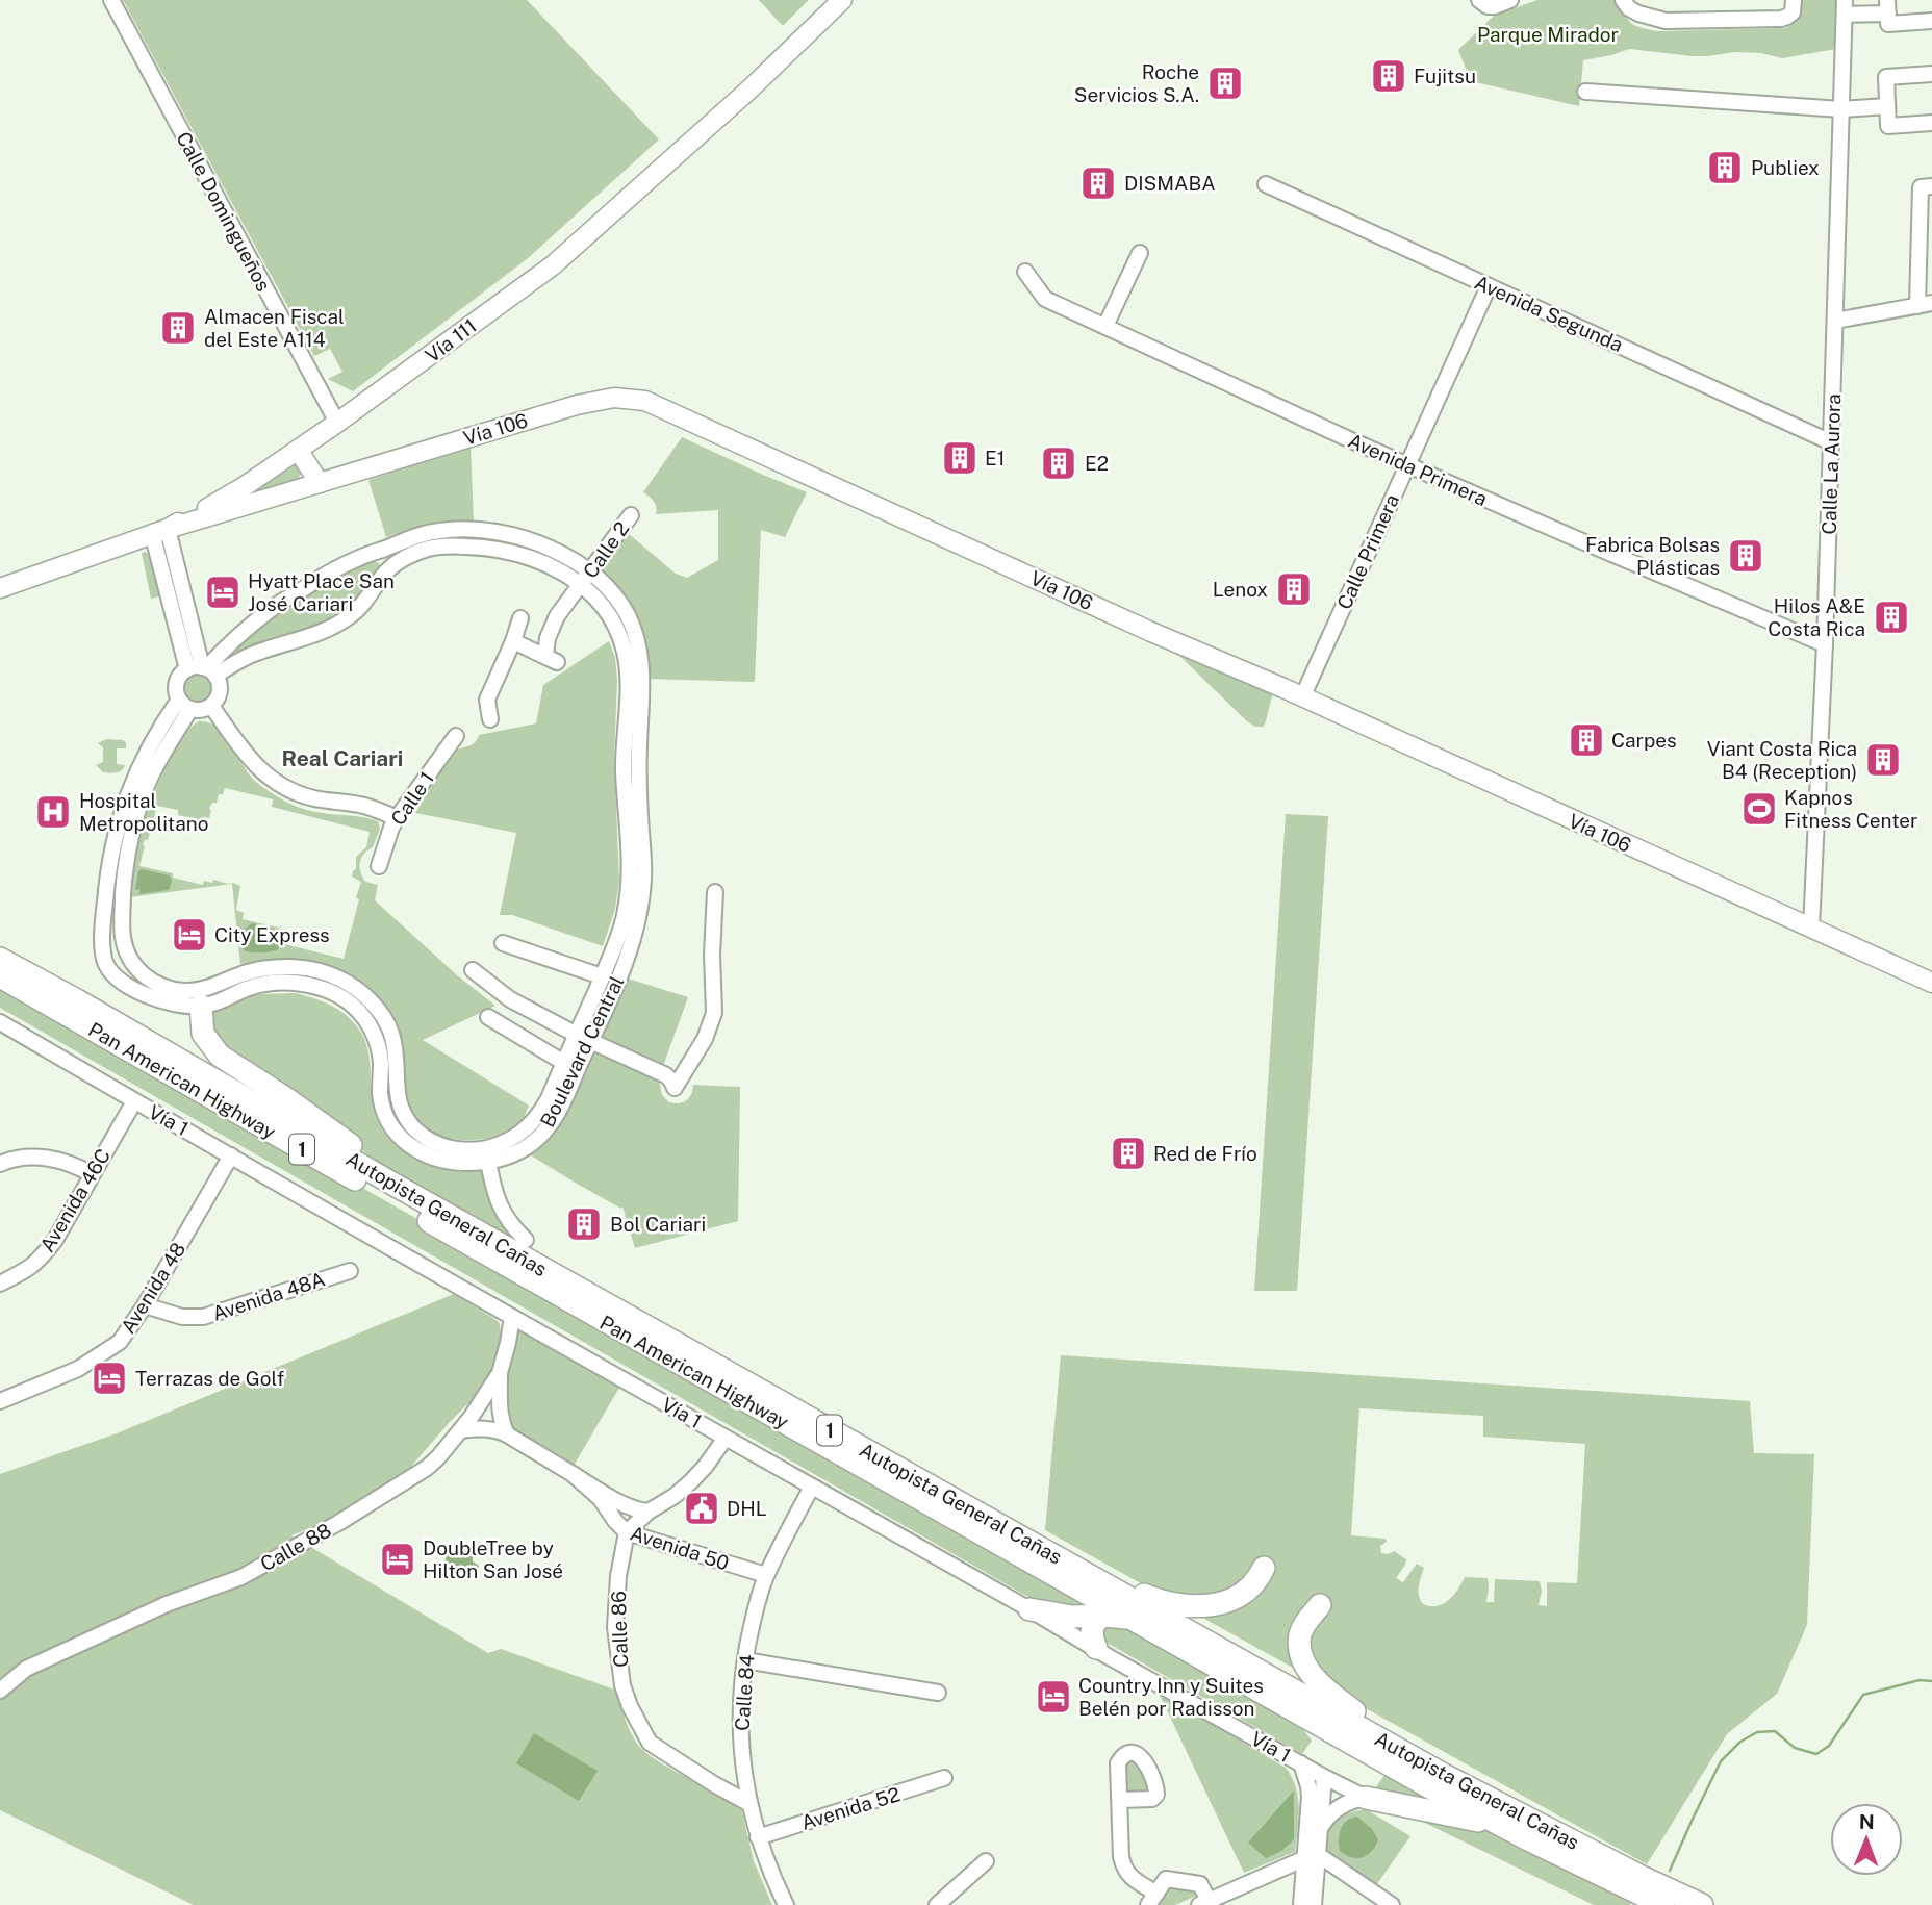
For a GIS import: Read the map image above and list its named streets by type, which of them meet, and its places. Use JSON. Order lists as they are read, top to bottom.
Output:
{
  "streets": {
    "highway": ["Pan American Highway", "1", "Autopista General Cañas"],
    "main road": ["Vía 111", "Vía 106"],
    "street": [
      "Calle Domingueños",
      "Avenida Segunda",
      "Calle La Aurora",
      "Avenida Primera",
      "Calle 2",
      "Calle Primera",
      "Calle 1",
      "Boulevard Central",
      "Vía 1",
      "Avenida 46C",
      "Avenida 48",
      "Avenida 48A",
      "Calle 88",
      "Avenida 50",
      "Calle 86",
      "Calle 84",
      "Avenida 52"
    ]
  },
  "crossings": [
    ["Calle Domingueños", "Vía 111"],
    ["Avenida Segunda", "Calle La Aurora"],
    ["Avenida Segunda", "Calle Primera"],
    ["Vía 111", "Vía 106"],
    ["Vía 106", "Calle La Aurora"],
    ["Vía 106", "Calle Primera"],
    ["Calle La Aurora", "Avenida Primera"],
    ["Avenida Primera", "Calle Primera"],
    ["Calle 2", "Boulevard Central"],
    ["Pan American Highway", "Autopista General Cañas"],
    ["Vía 1", "Avenida 46C"],
    ["Vía 1", "Avenida 48"],
    ["Vía 1", "Calle 88"],
    ["Vía 1", "Calle 84"],
    ["Avenida 48", "Avenida 48A"],
    ["Calle 88", "Avenida 50"],
    ["Avenida 50", "Calle 86"],
    ["Avenida 50", "Calle 84"],
    ["Calle 86", "Calle 84"],
    ["Calle 84", "Avenida 52"]
  ],
  "districts": ["Real Cariari"],
  "parks": ["Parque Mirador"],
  "places": {
    "building": [
      "Fujitsu",
      "Roche Servicios S.A.",
      "Publiex",
      "DISMABA",
      "Almacen Fiscal del Este A114",
      "E1",
      "E2",
      "Fabrica Bolsas Plásticas",
      "Lenox",
      "Hilos A&E Costa Rica",
      "Carpes",
      "Viant Costa Rica B4 (Reception)",
      "Red de Frío",
      "Bol Cariari"
    ],
    "hotel": [
      "Hyatt Place San José Cariari",
      "City Express",
      "Terrazas de Golf",
      "DoubleTree by Hilton San José",
      "Country Inn y Suites Belén por Radisson"
    ],
    "sports": ["Kapnos Fitness Center"],
    "hospital": ["Hospital Metropolitano"],
    "public building": ["DHL"]
  },
  "north": "top"
}
